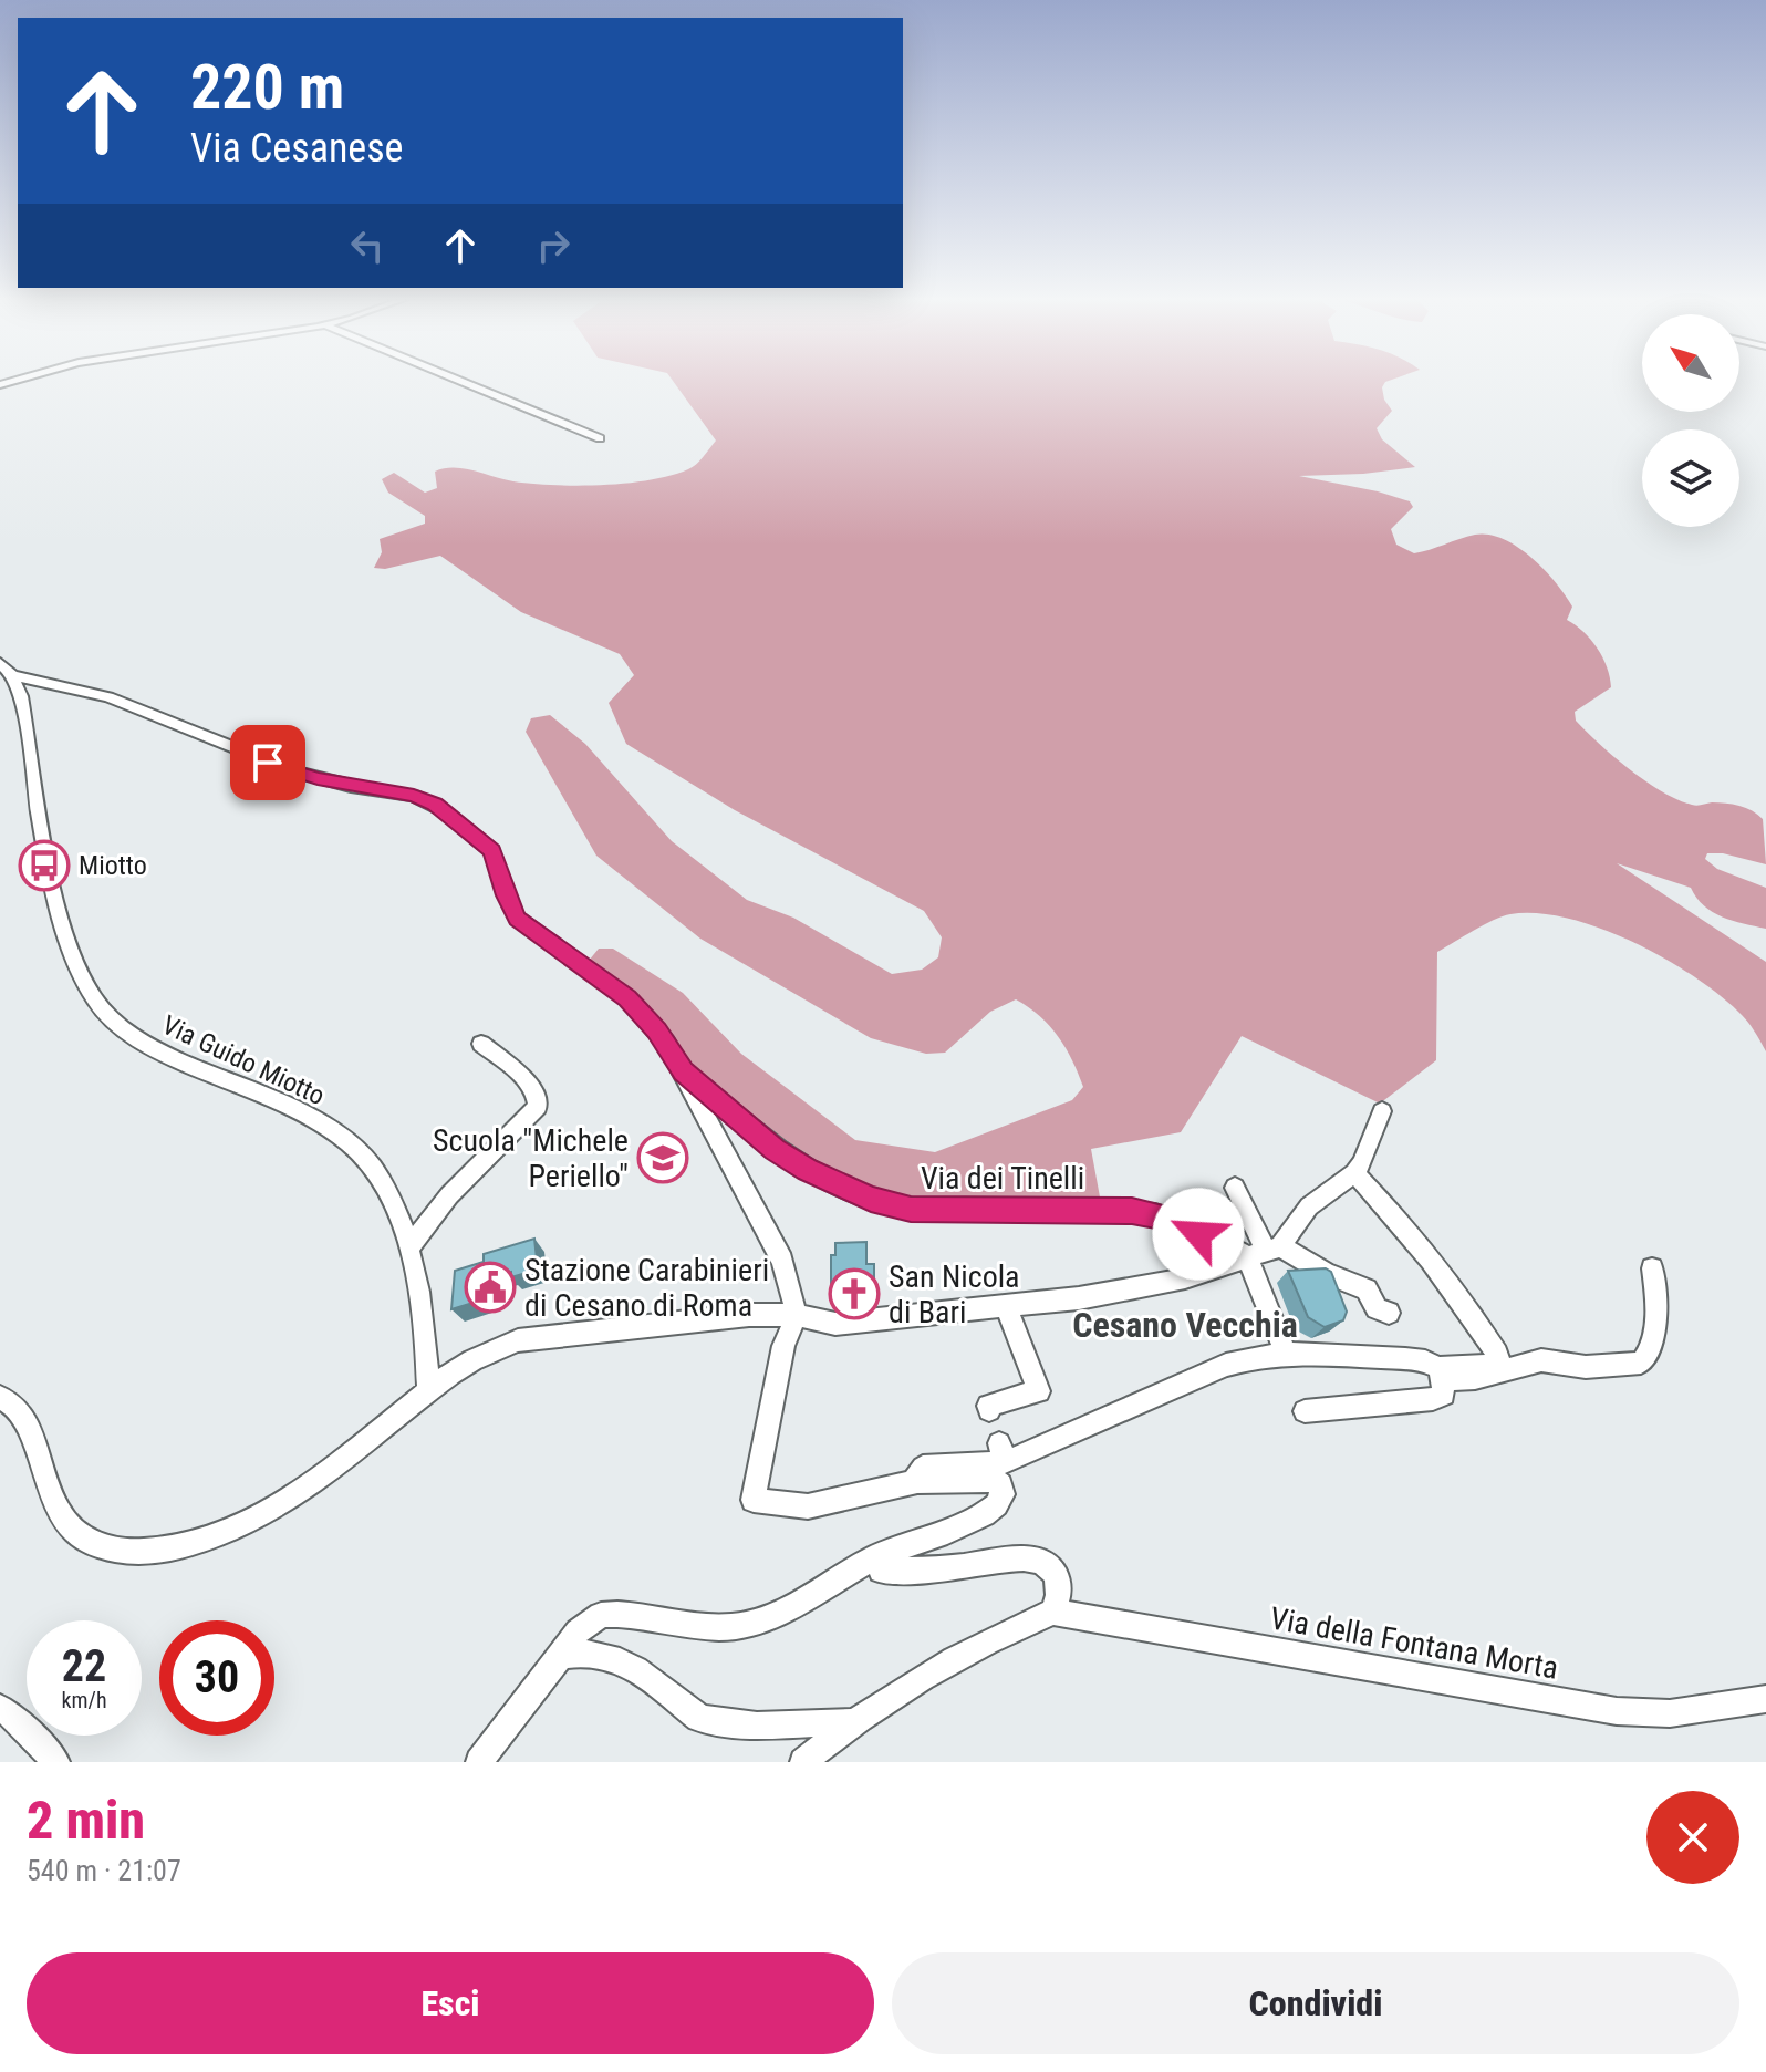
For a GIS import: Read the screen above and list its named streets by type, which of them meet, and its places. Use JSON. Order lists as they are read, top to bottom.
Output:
{
  "streets": {
    "street": ["Via Guido Miotto", "Via dei Tinelli", "Via della Fontana Morta"]
  },
  "districts": ["Cesano Vecchia"],
  "places": {
    "bus stop": ["Miotto"],
    "school or university": ["Scuola \"Michele Periello\""],
    "public building": ["Stazione Carabinieri di Cesano di Roma"],
    "church": ["San Nicola di Bari"]
  },
  "north": "top left",
  "page": {
    "turn": ["220 m", "Via Cesanese"],
    "speed": "22 km/h",
    "limit": "30",
    "heading": ["2 min", "540 m · 21:07"],
    "buttons": ["Esci", "Condividi"]
  }
}
